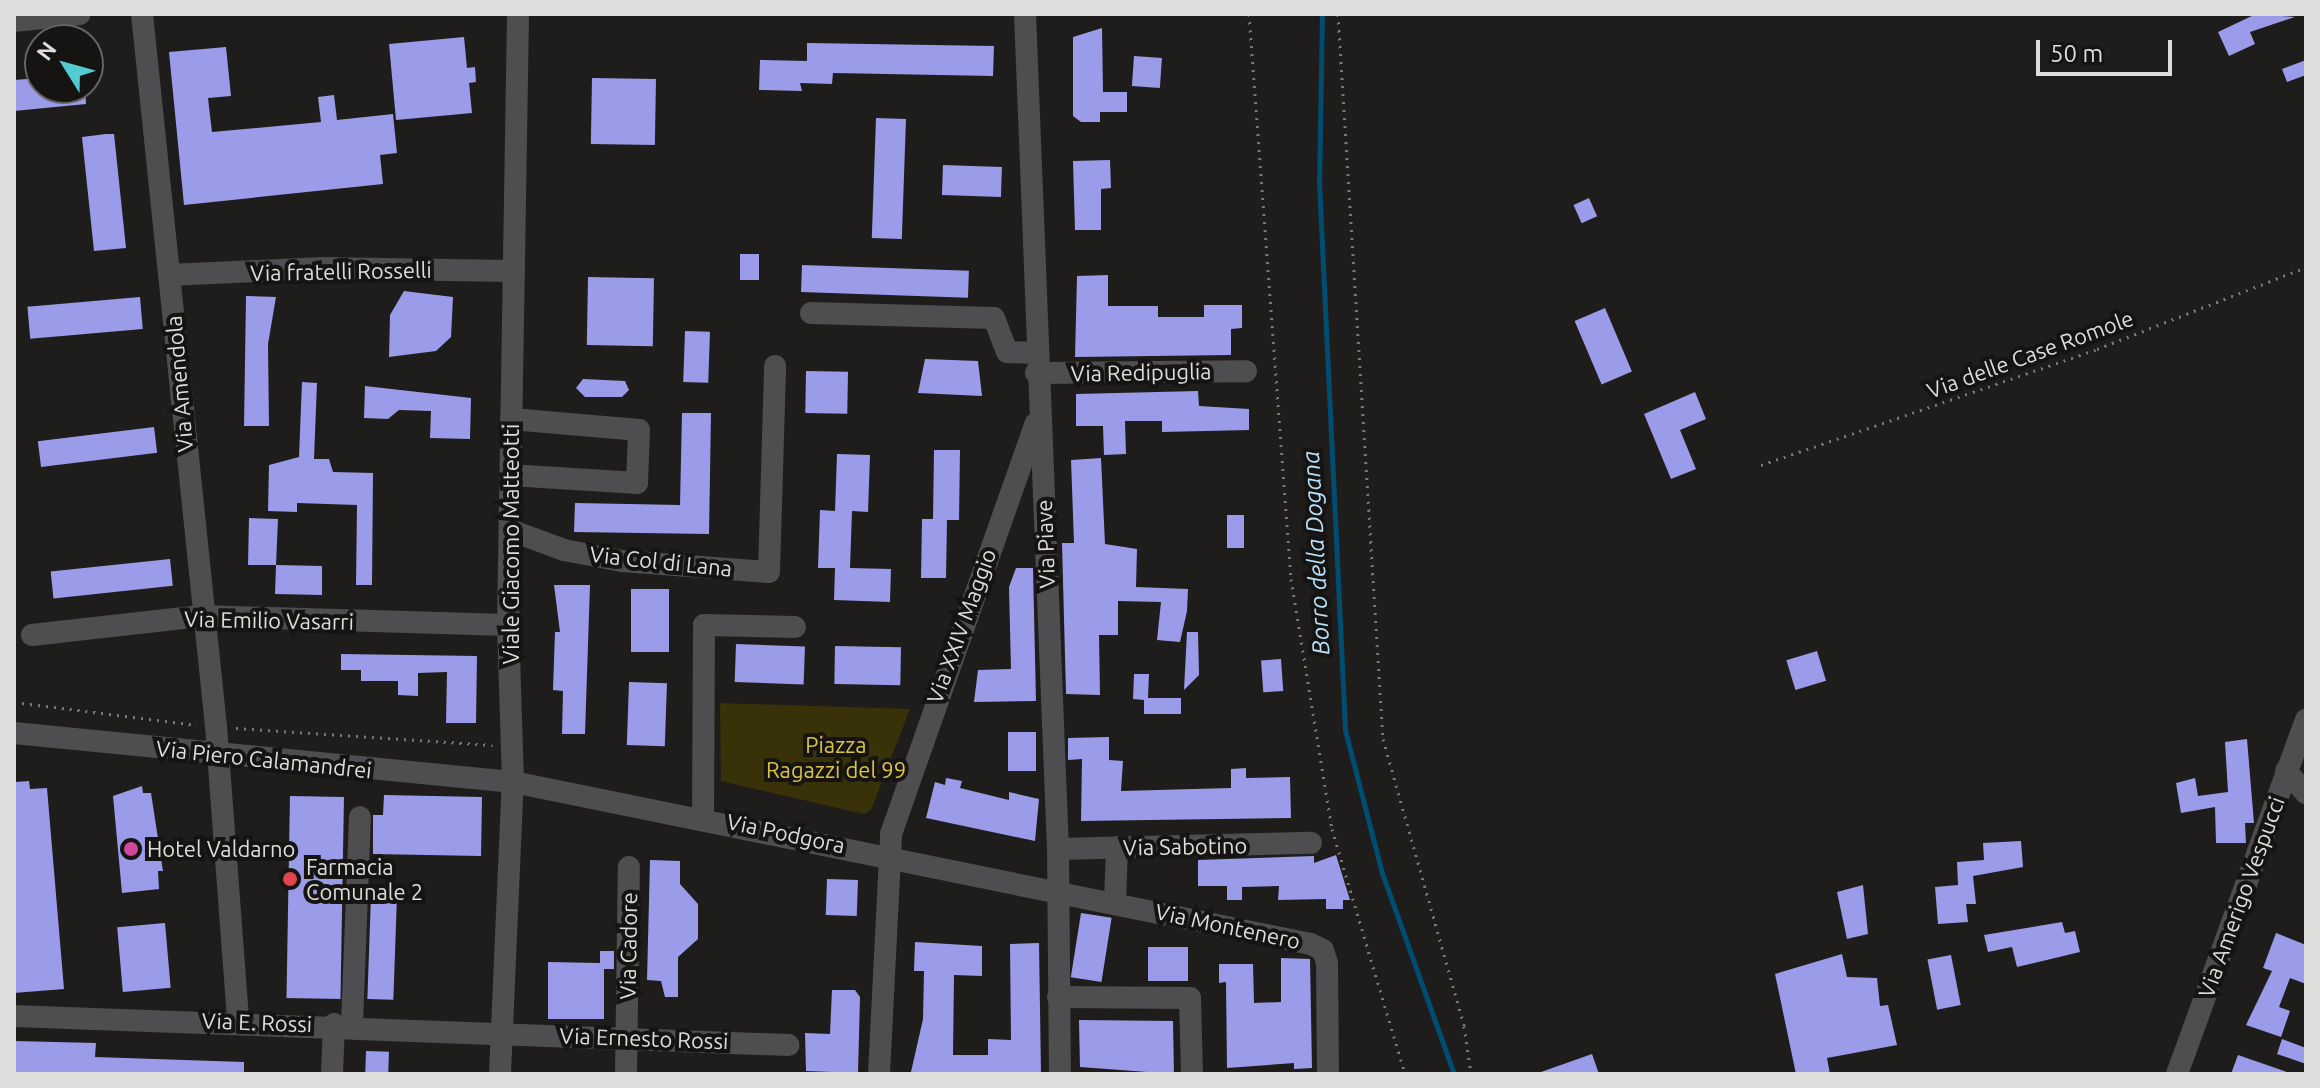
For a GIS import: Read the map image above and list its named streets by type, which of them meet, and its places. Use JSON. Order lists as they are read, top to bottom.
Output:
{
  "streets": {
    "street": [
      "Via fratelli Rosselli",
      "Via Redipuglia",
      "Via Amendola",
      "Viale Giacomo Matteotti",
      "Via Piave",
      "Via Col di Lana",
      "Via Emilio Vasarri",
      "Via XXIV Maggio",
      "Via Piero Calamandrei",
      "Via Podgora",
      "Via Sabotino",
      "Via Amerigo Vespucci",
      "Via Montenero",
      "Via Cadore",
      "Via E. Rossi",
      "Via Ernesto Rossi"
    ],
    "path": ["Via delle Case Romole"]
  },
  "crossings": [
    ["Via fratelli Rosselli", "Via Amendola"],
    ["Via fratelli Rosselli", "Viale Giacomo Matteotti"],
    ["Via Redipuglia", "Via Piave"],
    ["Via Amendola", "Via Emilio Vasarri"],
    ["Via Amendola", "Via Piero Calamandrei"],
    ["Via Amendola", "Via E. Rossi"],
    ["Viale Giacomo Matteotti", "Via Col di Lana"],
    ["Viale Giacomo Matteotti", "Via Emilio Vasarri"],
    ["Viale Giacomo Matteotti", "Via Piero Calamandrei"],
    ["Viale Giacomo Matteotti", "Via Podgora"],
    ["Viale Giacomo Matteotti", "Via E. Rossi"],
    ["Viale Giacomo Matteotti", "Via Ernesto Rossi"],
    ["Via Piave", "Via XXIV Maggio"],
    ["Via Piave", "Via Podgora"],
    ["Via Piave", "Via Sabotino"],
    ["Via Piave", "Via Montenero"],
    ["Via XXIV Maggio", "Via Podgora"],
    ["Via Piero Calamandrei", "Via Podgora"],
    ["Via Podgora", "Via Montenero"],
    ["Via Cadore", "Via Ernesto Rossi"],
    ["Via E. Rossi", "Via Ernesto Rossi"]
  ],
  "water": ["Borro della Dogana"],
  "parks": ["Piazza Ragazzi del 99"],
  "places": ["Hotel Valdarno", "Farmacia Comunale 2"],
  "scale_bar": "50 m",
  "north": "top left"
}
